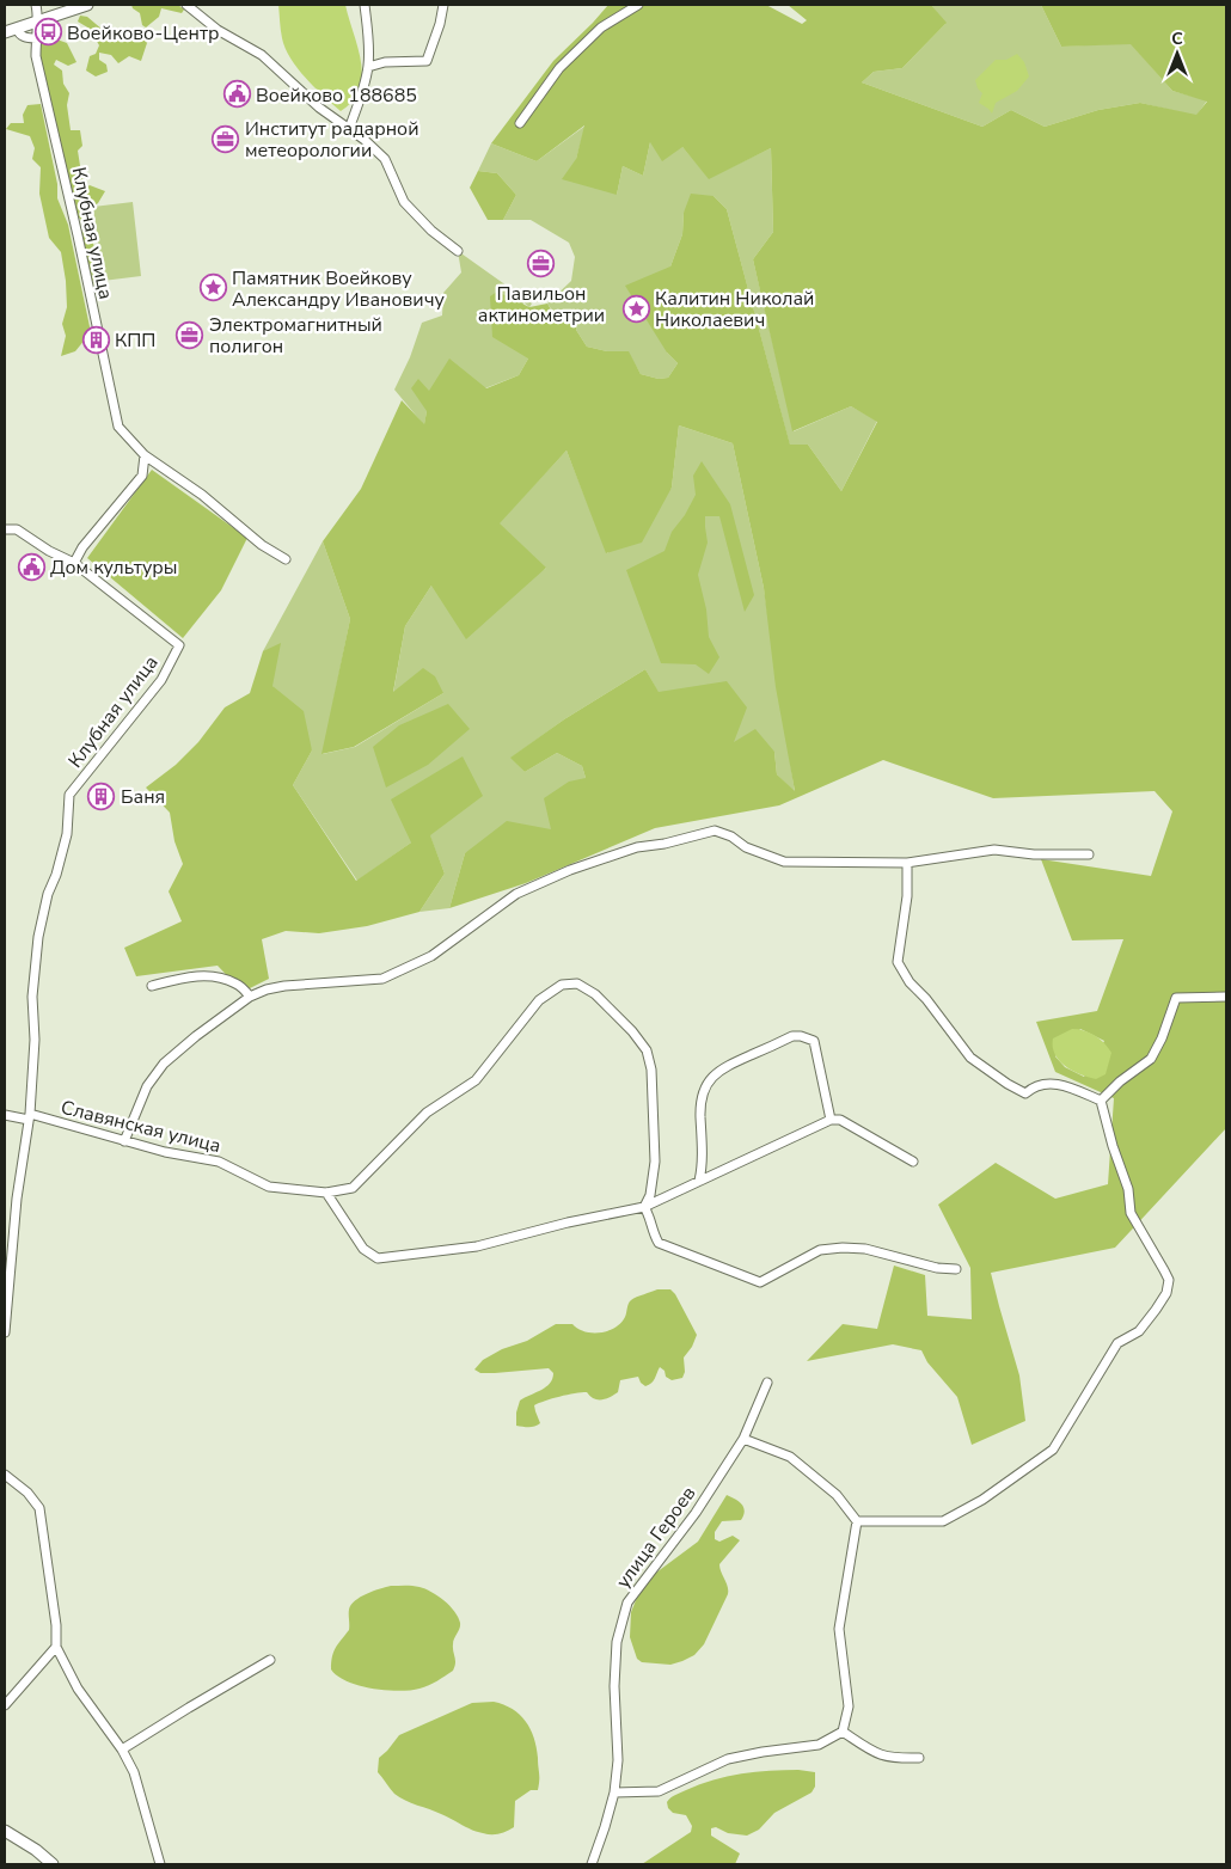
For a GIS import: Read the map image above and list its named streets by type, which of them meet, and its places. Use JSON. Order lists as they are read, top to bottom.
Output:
{
  "streets": {
    "street": ["Клубная улица", "Славянская улица", "улица Героев"]
  },
  "crossings": [
    ["Клубная улица", "Славянская улица"]
  ],
  "places": {
    "bus stop": ["Воейково-Центр"],
    "public building": ["Воейково 188685", "Дом культуры"],
    "office": ["Институт радарной метеорологии", "Павильон актинометрии", "Электромагнитный полигон"],
    "place": ["Памятник Воейкову Александру Ивановичу", "Калитин Николай Николаевич"],
    "building": ["КПП", "Баня"]
  },
  "north": "top"
}
